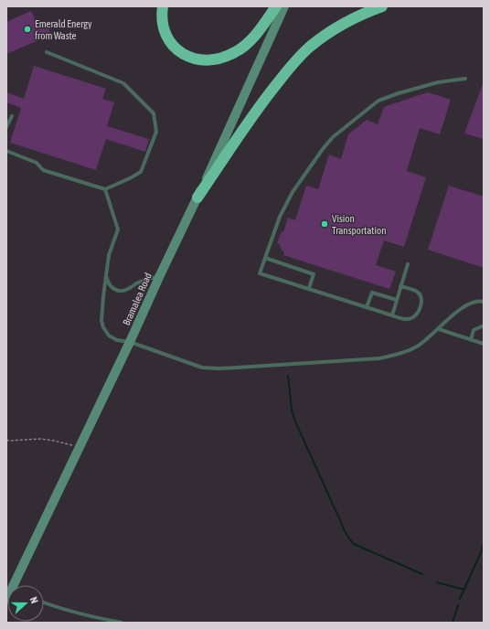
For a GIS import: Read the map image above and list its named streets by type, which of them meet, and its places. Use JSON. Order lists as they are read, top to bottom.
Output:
{
  "streets": {
    "main road": ["Bramalea Road"]
  },
  "places": ["Emerald Energy from Waste", "Vision Transportation"],
  "north": "right"
}
